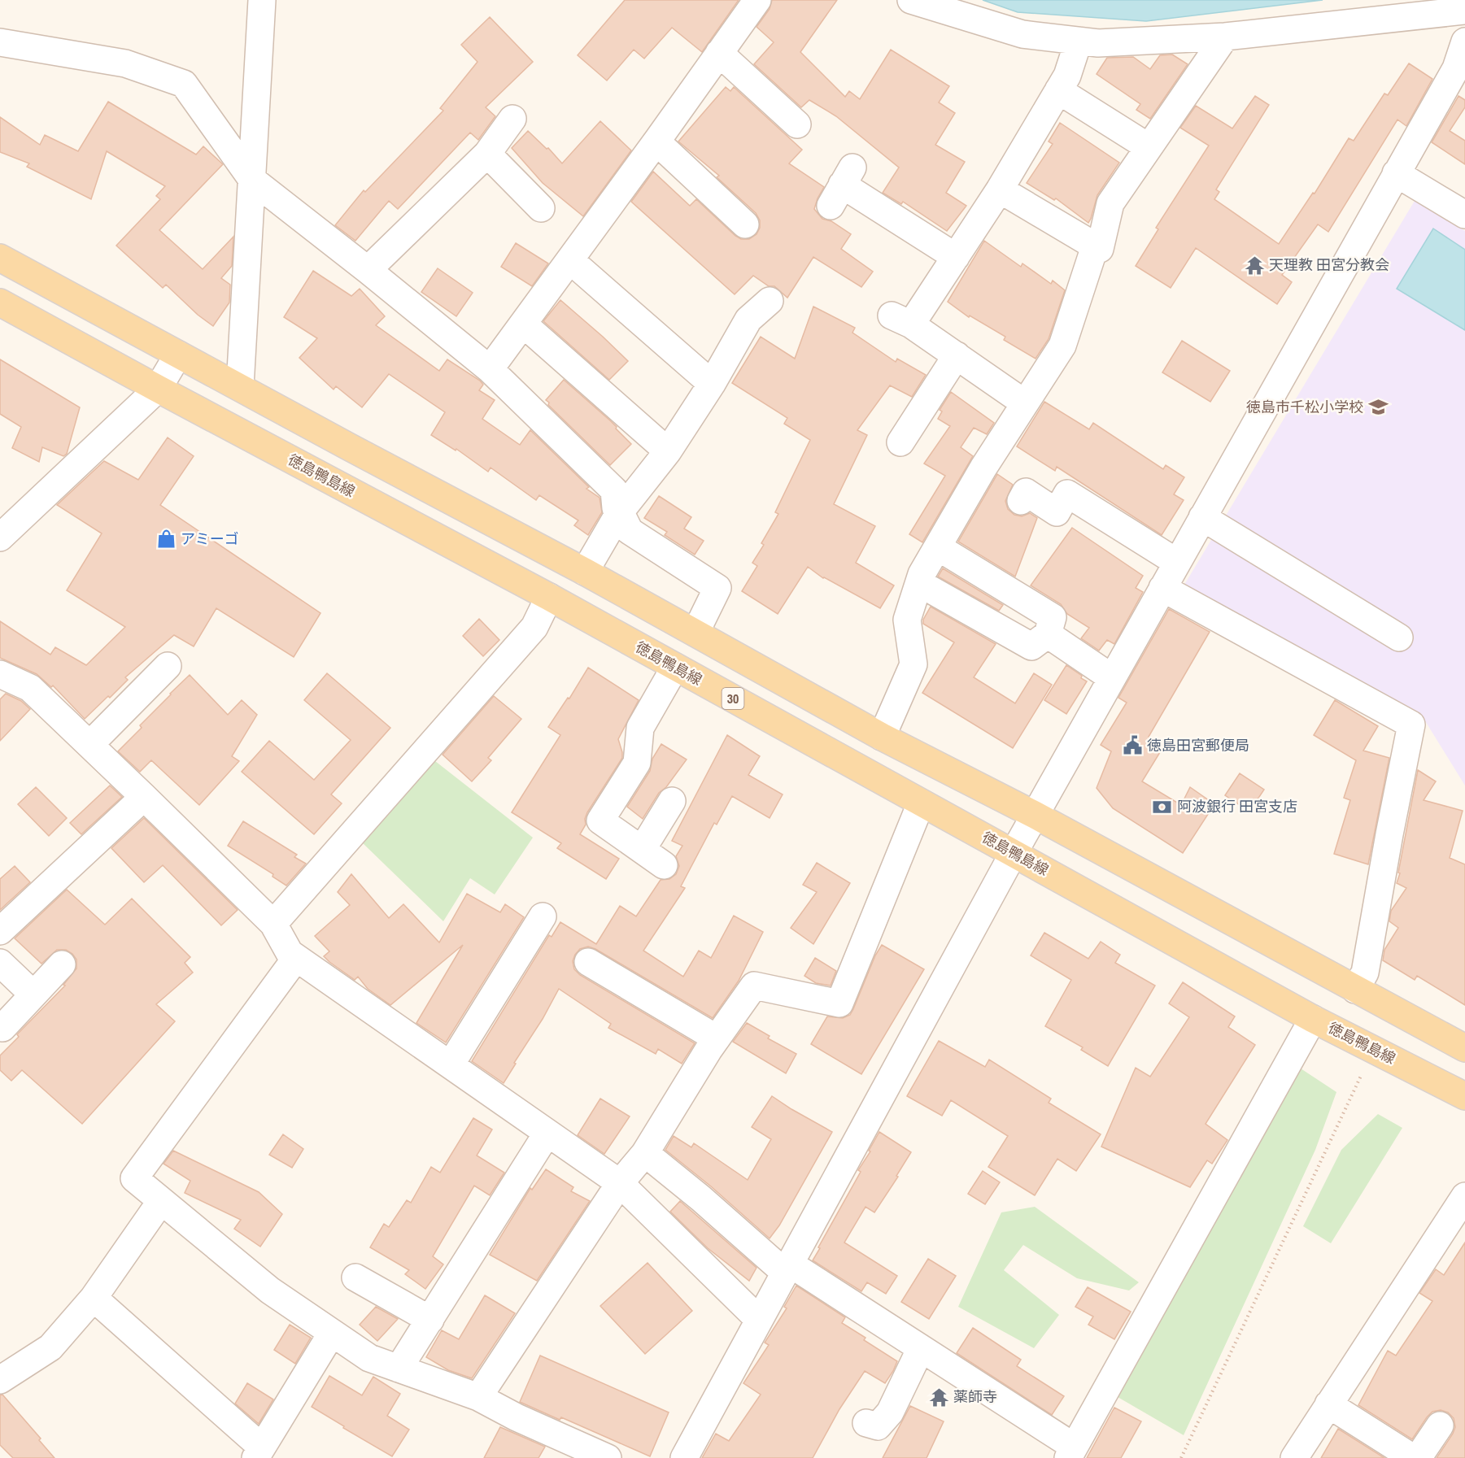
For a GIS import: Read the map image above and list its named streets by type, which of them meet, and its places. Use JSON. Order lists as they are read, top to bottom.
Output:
{
  "streets": {
    "main road": ["徳島鴨島線", "30"]
  },
  "places": {
    "temple": ["天理教 田宮分教会", "薬師寺"],
    "school or university": ["徳島市千松小学校"],
    "shop": ["アミーゴ"],
    "public building": ["徳島田宮郵便局"],
    "bank": ["阿波銀行 田宮支店"]
  }
}
